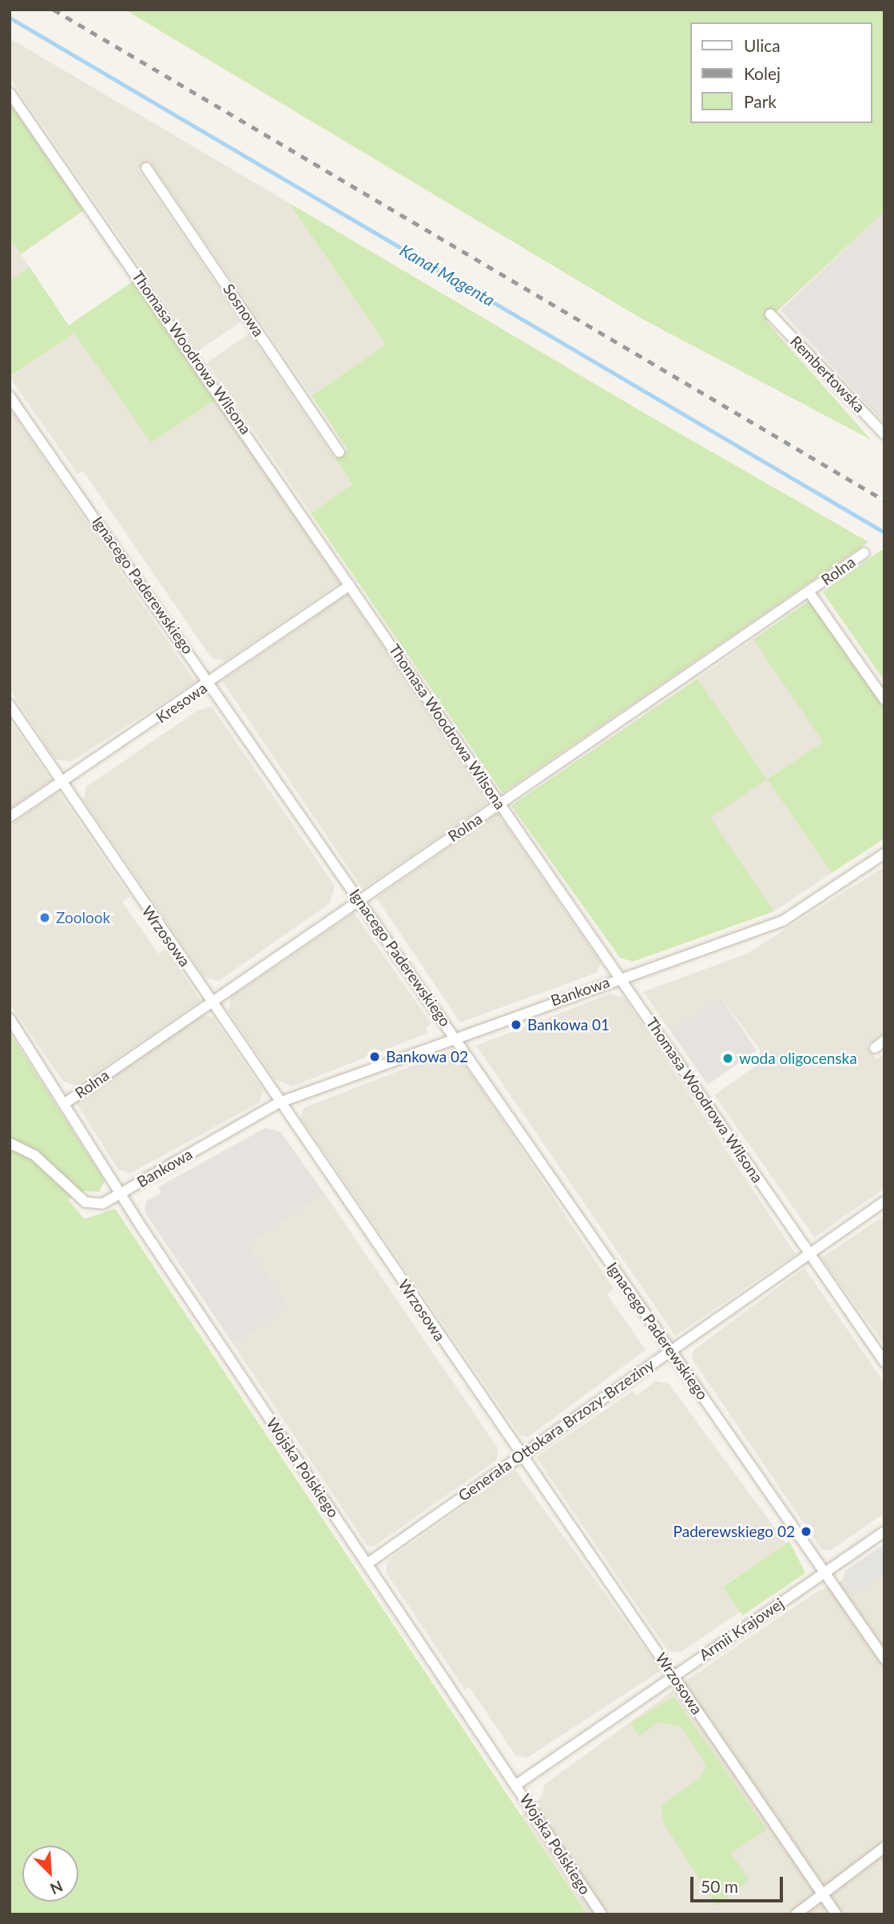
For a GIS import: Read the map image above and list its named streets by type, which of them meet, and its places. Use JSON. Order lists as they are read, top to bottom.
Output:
{
  "streets": {
    "street": [
      "Sosnowa",
      "Thomasa Woodrowa Wilsona",
      "Rembertowska",
      "Rolna",
      "Ignacego Paderewskiego",
      "Kresowa",
      "Wrzosowa",
      "Bankowa",
      "Generała Ottokara Brzozy-Brzeziny",
      "Wojska Polskiego",
      "Armii Krajowej"
    ]
  },
  "crossings": [
    ["Thomasa Woodrowa Wilsona", "Rolna"],
    ["Thomasa Woodrowa Wilsona", "Kresowa"],
    ["Thomasa Woodrowa Wilsona", "Bankowa"],
    ["Thomasa Woodrowa Wilsona", "Generała Ottokara Brzozy-Brzeziny"],
    ["Rolna", "Ignacego Paderewskiego"],
    ["Rolna", "Wrzosowa"],
    ["Rolna", "Wojska Polskiego"],
    ["Ignacego Paderewskiego", "Kresowa"],
    ["Ignacego Paderewskiego", "Bankowa"],
    ["Ignacego Paderewskiego", "Generała Ottokara Brzozy-Brzeziny"],
    ["Ignacego Paderewskiego", "Armii Krajowej"],
    ["Kresowa", "Wrzosowa"],
    ["Wrzosowa", "Bankowa"],
    ["Wrzosowa", "Generała Ottokara Brzozy-Brzeziny"],
    ["Wrzosowa", "Armii Krajowej"],
    ["Bankowa", "Wojska Polskiego"],
    ["Generała Ottokara Brzozy-Brzeziny", "Wojska Polskiego"],
    ["Wojska Polskiego", "Armii Krajowej"]
  ],
  "water": ["Kanał Magenta"],
  "places": [
    "Zoolook",
    "Bankowa 01",
    "Bankowa 02",
    "woda oligocenska",
    "Paderewskiego 02"
  ],
  "legend": ["Ulica", "Kolej", "Park"],
  "scale_bar": "50 m",
  "north": "bottom right"
}
